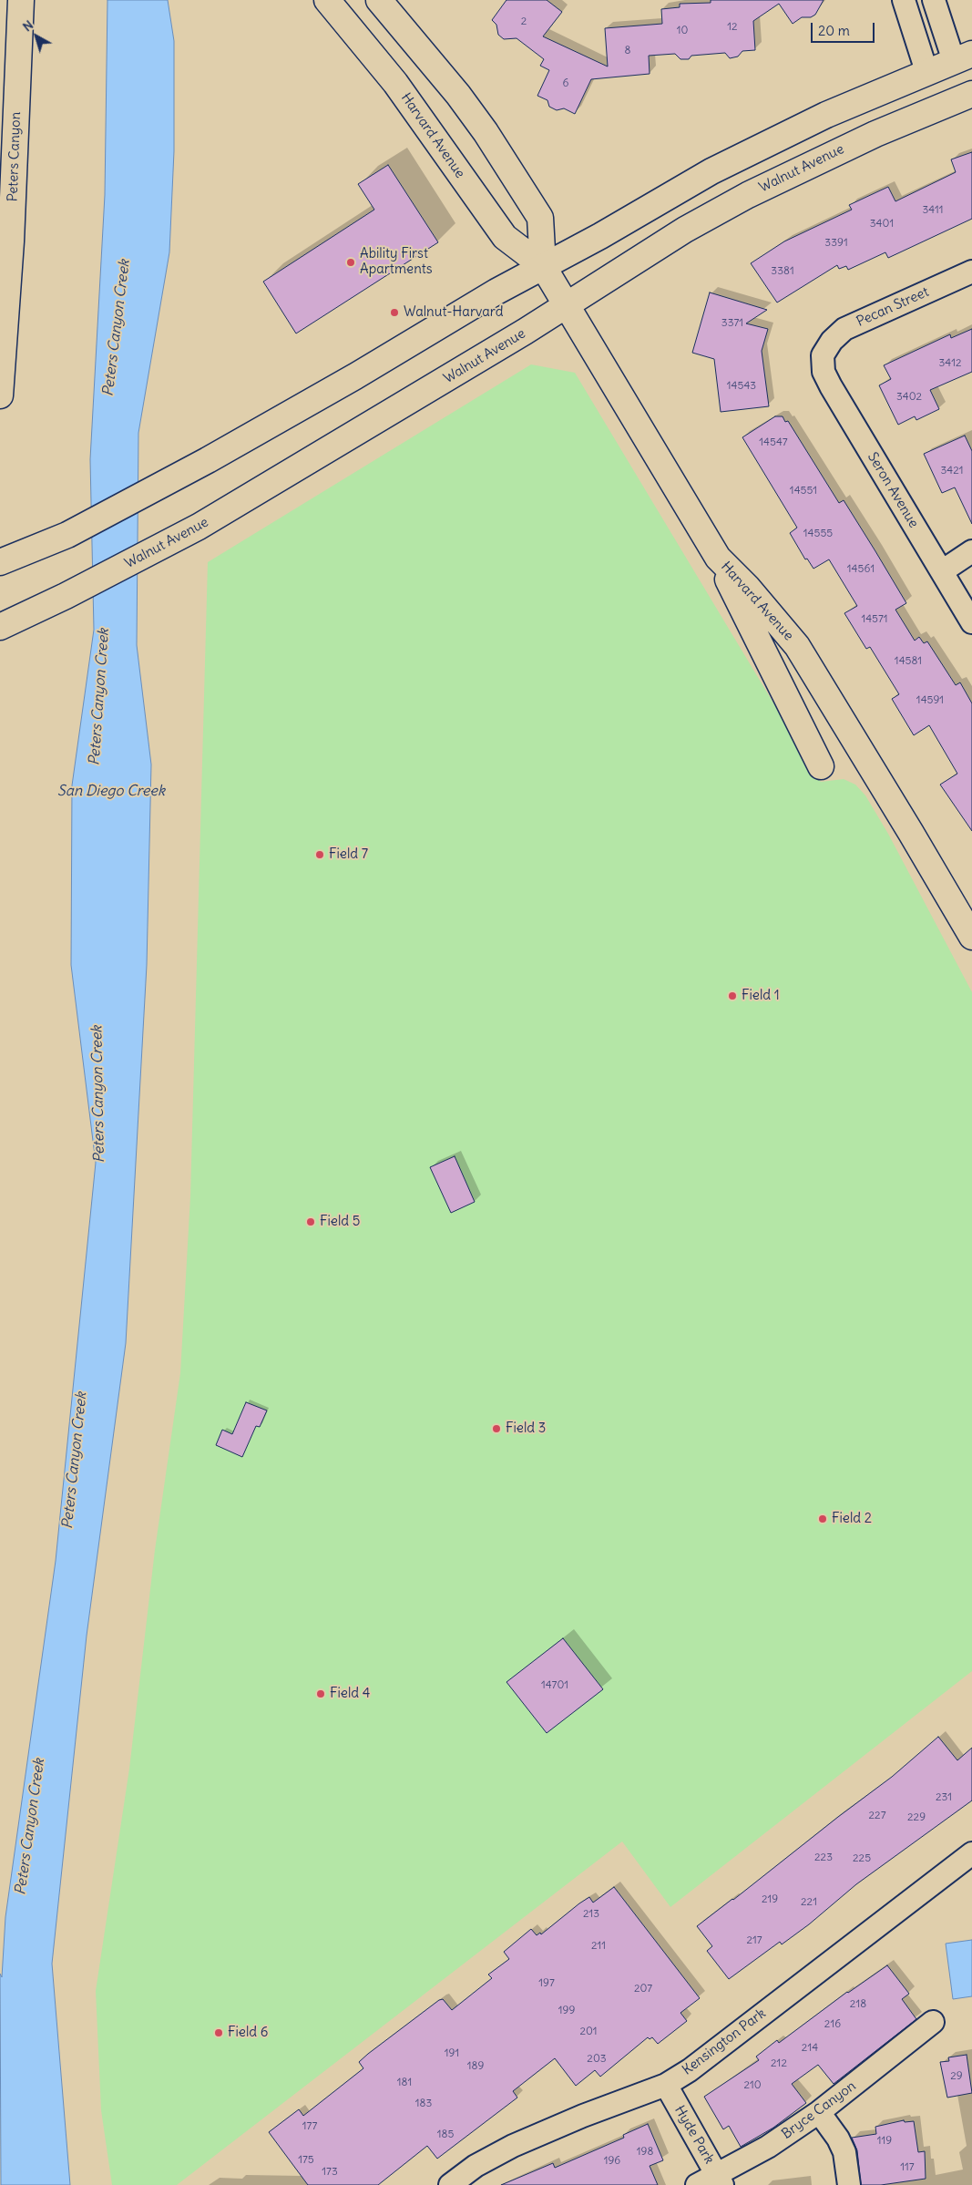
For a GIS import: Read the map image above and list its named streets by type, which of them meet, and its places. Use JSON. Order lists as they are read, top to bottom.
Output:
{
  "streets": {
    "main road": ["Harvard Avenue", "Peters Canyon", "Walnut Avenue"],
    "street": [
      "Pecan Street",
      "Seron Avenue",
      "Kensington Park",
      "Bryce Canyon",
      "Hyde Park"
    ]
  },
  "crossings": [
    ["Harvard Avenue", "Walnut Avenue"],
    ["Pecan Street", "Seron Avenue"],
    ["Kensington Park", "Hyde Park"],
    ["Bryce Canyon", "Hyde Park"]
  ],
  "water": ["Peters Canyon Creek", "San Diego Creek"],
  "places": [
    "Ability First Apartments",
    "Walnut-Harvard",
    "Field 7",
    "Field 1",
    "Field 5",
    "Field 3",
    "Field 2",
    "Field 4",
    "Field 6"
  ],
  "house_numbers": [
    "2",
    "12",
    "10",
    "8",
    "6",
    "3411",
    "3401",
    "3391",
    "3381",
    "3371",
    "3412",
    "14543",
    "3402",
    "14547",
    "3421",
    "14551",
    "14555",
    "14561",
    "14571",
    "14581",
    "14591",
    "14701",
    "231",
    "227",
    "229",
    "223",
    "225",
    "219",
    "221",
    "213",
    "217",
    "211",
    "197",
    "207",
    "218",
    "199",
    "216",
    "201",
    "214",
    "191",
    "203",
    "212",
    "189",
    "29",
    "181",
    "210",
    "183",
    "177",
    "185",
    "119",
    "198",
    "175",
    "196",
    "117",
    "173"
  ],
  "scale_bar": "20 m",
  "north": "top left"
}
